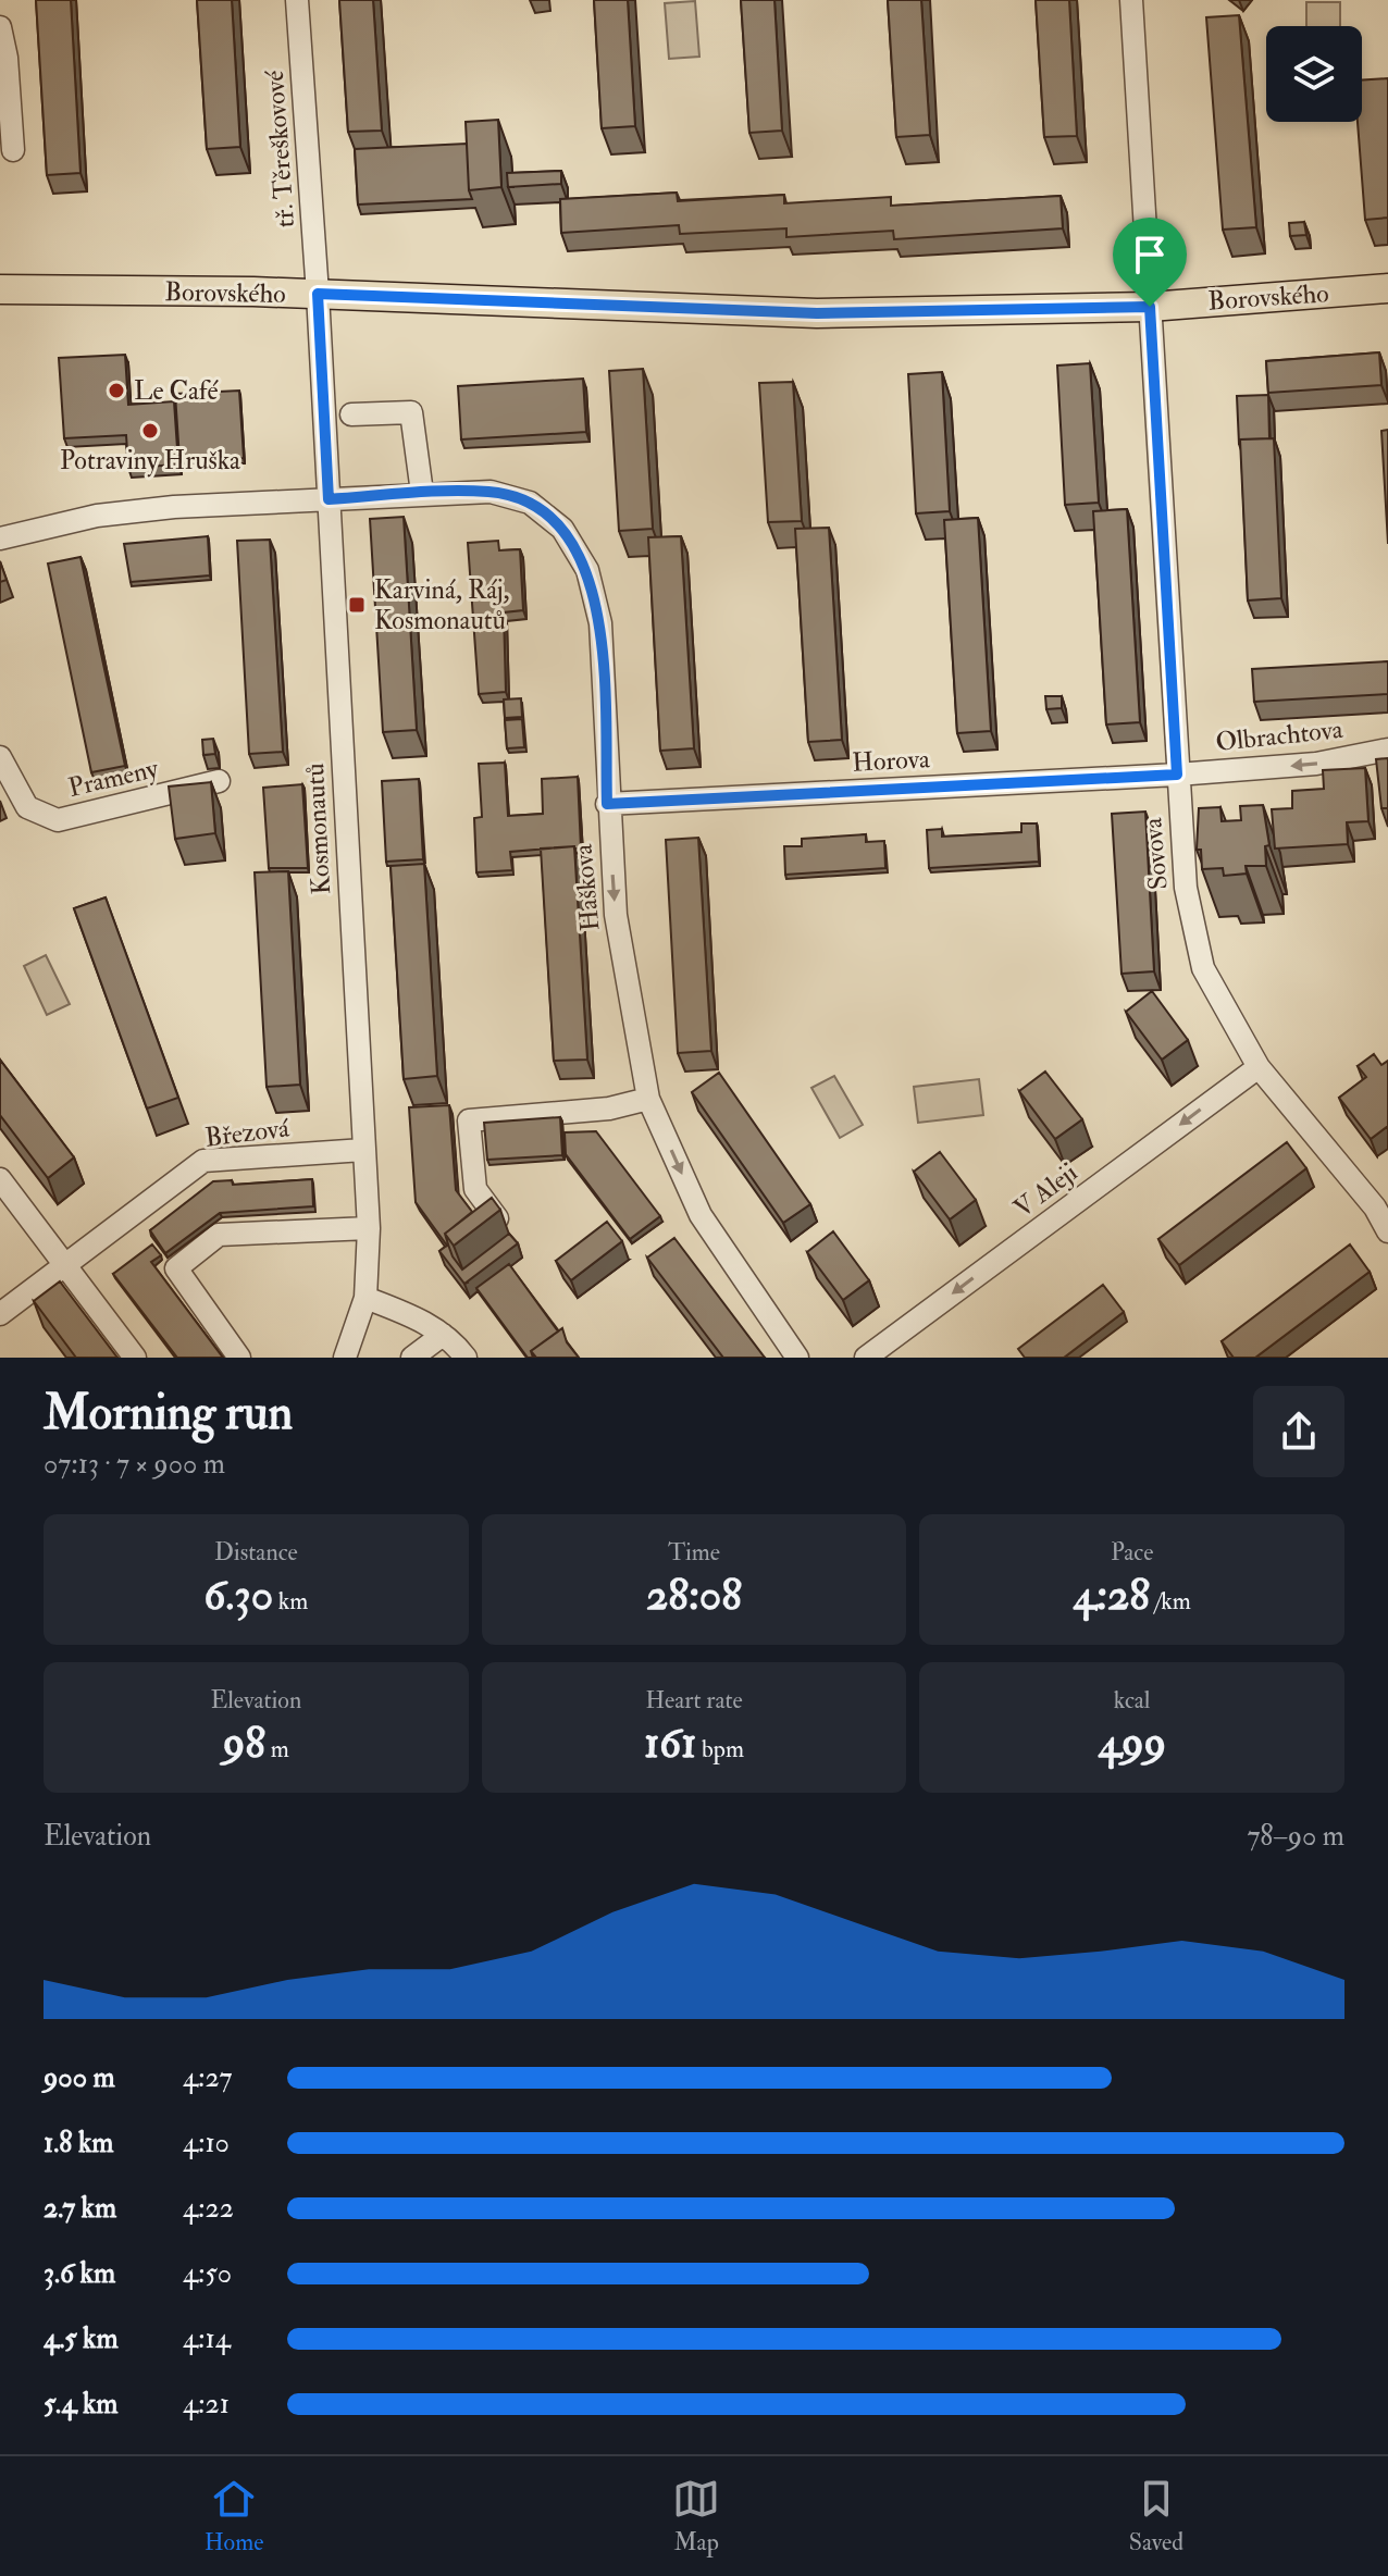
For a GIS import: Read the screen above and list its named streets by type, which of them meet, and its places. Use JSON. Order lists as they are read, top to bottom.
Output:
{
  "streets": {
    "main road": ["Borovského"],
    "street": [
      "tř. Těreškovové",
      "Olbrachtova",
      "Horova",
      "Prameny",
      "Kosmonautů",
      "Sovova",
      "Haškova",
      "Březová",
      "V Aleji"
    ]
  },
  "crossings": [
    ["tř. Těreškovové", "Borovského"],
    ["tř. Těreškovové", "Kosmonautů"],
    ["Borovského", "Kosmonautů"],
    ["Borovského", "Sovova"],
    ["Olbrachtova", "Horova"],
    ["Olbrachtova", "Sovova"],
    ["Horova", "Sovova"],
    ["Horova", "Haškova"],
    ["Kosmonautů", "Haškova"],
    ["Kosmonautů", "Březová"],
    ["Sovova", "V Aleji"]
  ],
  "one_way": ["Olbrachtova", "Haškova", "V Aleji"],
  "places": {
    "other": ["Le Café", "Potraviny Hruška"],
    "transit": ["Karviná, Ráj, Kosmonautů"]
  },
  "page": {
    "heading": ["Morning run", "07:13 · 7 × 900 m"],
    "stats": [
      ["Distance", "6.30 km"],
      ["Time", "28:08"],
      ["Pace", "4:28 /km"],
      ["Elevation", "98 m"],
      ["Heart rate", "161 bpm"],
      ["kcal", "499"]
    ],
    "chart": ["Elevation", "78–90 m"],
    "list": [
      {
        "name": "900 m",
        "note": "4:27"
      },
      {
        "name": "1.8 km",
        "note": "4:10"
      },
      {
        "name": "2.7 km",
        "note": "4:22"
      },
      {
        "name": "3.6 km",
        "note": "4:50"
      },
      {
        "name": "4.5 km",
        "note": "4:14"
      },
      {
        "name": "5.4 km",
        "note": "4:21"
      }
    ],
    "tabs": ["Home", "Map", "Saved"]
  }
}
